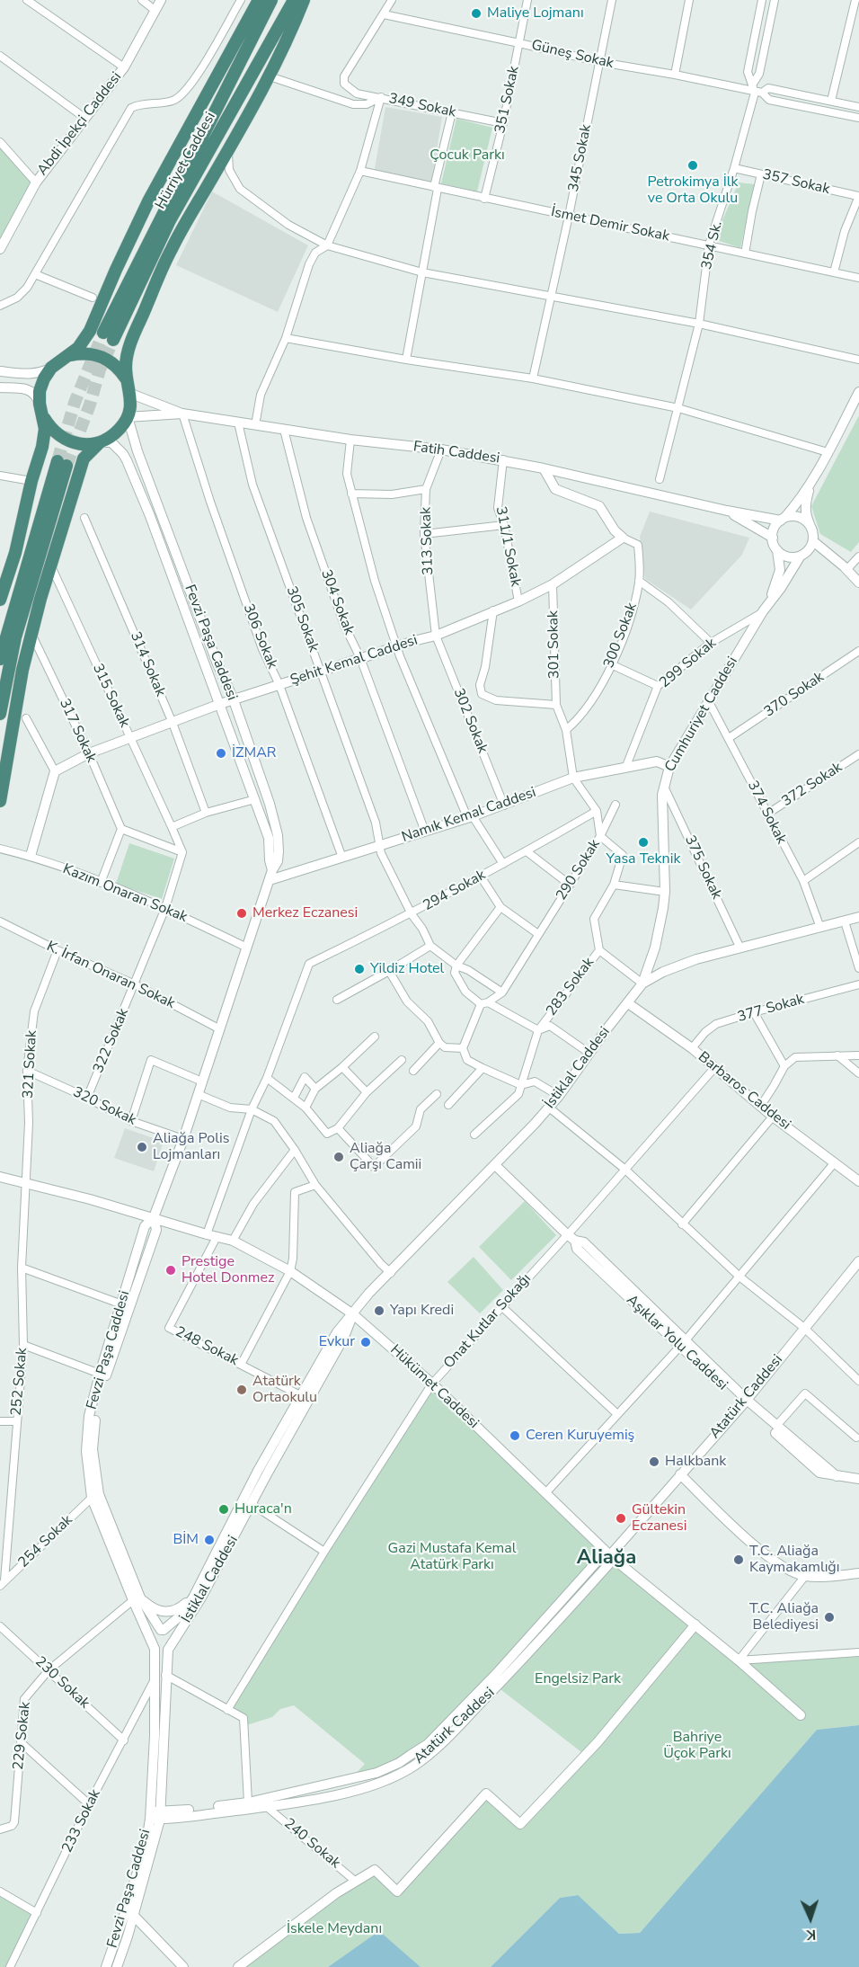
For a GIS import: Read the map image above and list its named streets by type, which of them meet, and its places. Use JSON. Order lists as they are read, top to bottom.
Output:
{
  "streets": {
    "highway": ["Hürriyet Caddesi"],
    "street": [
      "Güneş Sokak",
      "351 Sokak",
      "349 Sokak",
      "Abdi İpekçi Caddesi",
      "345 Sokak",
      "357 Sokak",
      "İsmet Demir Sokak",
      "354 Sk.",
      "Fatih Caddesi",
      "313 Sokak",
      "311/1 Sokak",
      "304 Sokak",
      "305 Sokak",
      "300 Sokak",
      "306 Sokak",
      "Fevzi Paşa Caddesi",
      "301 Sokak",
      "Şehit Kemal Caddesi",
      "299 Sokak",
      "314 Sokak",
      "370 Sokak",
      "315 Sokak",
      "Cumhuriyet Caddesi",
      "302 Sokak",
      "317 Sokak",
      "372 Sokak",
      "374 Sokak",
      "Namık Kemal Caddesi",
      "375 Sokak",
      "290 Sokak",
      "294 Sokak",
      "Kazım Onaran Sokak",
      "K. İrfan Onaran Sokak",
      "283 Sokak",
      "377 Sokak",
      "322 Sokak",
      "321 Sokak",
      "İstiklal Caddesi",
      "Barbaros Caddesi",
      "320 Sokak",
      "Onat Kutlar Sokağı",
      "Aşıklar Yolu Caddesi",
      "248 Sokak",
      "252 Sokak",
      "Hükümet Caddesi",
      "Atatürk Caddesi",
      "254 Sokak",
      "230 Sokak",
      "229 Sokak",
      "233 Sokak",
      "240 Sokak"
    ]
  },
  "crossings": [
    ["Güneş Sokak", "351 Sokak"],
    ["Güneş Sokak", "349 Sokak"],
    ["Güneş Sokak", "345 Sokak"],
    ["Güneş Sokak", "354 Sk."],
    ["351 Sokak", "349 Sokak"],
    ["351 Sokak", "İsmet Demir Sokak"],
    ["345 Sokak", "İsmet Demir Sokak"],
    ["357 Sokak", "354 Sk."],
    ["İsmet Demir Sokak", "354 Sk."],
    ["Fatih Caddesi", "313 Sokak"],
    ["Fatih Caddesi", "311/1 Sokak"],
    ["Fatih Caddesi", "304 Sokak"],
    ["Fatih Caddesi", "305 Sokak"],
    ["Fatih Caddesi", "306 Sokak"],
    ["Fatih Caddesi", "Fevzi Paşa Caddesi"],
    ["Fatih Caddesi", "Cumhuriyet Caddesi"],
    ["313 Sokak", "Şehit Kemal Caddesi"],
    ["313 Sokak", "302 Sokak"],
    ["311/1 Sokak", "Şehit Kemal Caddesi"],
    ["304 Sokak", "Şehit Kemal Caddesi"],
    ["304 Sokak", "Namık Kemal Caddesi"],
    ["305 Sokak", "Şehit Kemal Caddesi"],
    ["305 Sokak", "Namık Kemal Caddesi"],
    ["305 Sokak", "294 Sokak"],
    ["300 Sokak", "301 Sokak"],
    ["300 Sokak", "Şehit Kemal Caddesi"],
    ["306 Sokak", "Şehit Kemal Caddesi"],
    ["306 Sokak", "Namık Kemal Caddesi"],
    ["Fevzi Paşa Caddesi", "Şehit Kemal Caddesi"],
    ["Fevzi Paşa Caddesi", "Namık Kemal Caddesi"],
    ["Fevzi Paşa Caddesi", "Kazım Onaran Sokak"],
    ["Fevzi Paşa Caddesi", "K. İrfan Onaran Sokak"],
    ["Fevzi Paşa Caddesi", "İstiklal Caddesi"],
    ["Fevzi Paşa Caddesi", "320 Sokak"],
    ["Fevzi Paşa Caddesi", "Hükümet Caddesi"],
    ["Fevzi Paşa Caddesi", "Atatürk Caddesi"],
    ["Fevzi Paşa Caddesi", "254 Sokak"],
    ["Fevzi Paşa Caddesi", "229 Sokak"],
    ["Fevzi Paşa Caddesi", "233 Sokak"],
    ["301 Sokak", "Şehit Kemal Caddesi"],
    ["301 Sokak", "Namık Kemal Caddesi"],
    ["Şehit Kemal Caddesi", "314 Sokak"],
    ["Şehit Kemal Caddesi", "315 Sokak"],
    ["Şehit Kemal Caddesi", "302 Sokak"],
    ["Şehit Kemal Caddesi", "317 Sokak"],
    ["299 Sokak", "Cumhuriyet Caddesi"],
    ["299 Sokak", "Namık Kemal Caddesi"],
    ["370 Sokak", "374 Sokak"],
    ["315 Sokak", "322 Sokak"],
    ["Cumhuriyet Caddesi", "374 Sokak"],
    ["Cumhuriyet Caddesi", "Namık Kemal Caddesi"],
    ["Cumhuriyet Caddesi", "375 Sokak"],
    ["Cumhuriyet Caddesi", "İstiklal Caddesi"],
    ["302 Sokak", "Namık Kemal Caddesi"],
    ["372 Sokak", "374 Sokak"],
    ["374 Sokak", "İstiklal Caddesi"],
    ["375 Sokak", "İstiklal Caddesi"],
    ["290 Sokak", "283 Sokak"],
    ["Kazım Onaran Sokak", "322 Sokak"],
    ["K. İrfan Onaran Sokak", "322 Sokak"],
    ["K. İrfan Onaran Sokak", "321 Sokak"],
    ["377 Sokak", "Barbaros Caddesi"],
    ["322 Sokak", "320 Sokak"],
    ["321 Sokak", "320 Sokak"],
    ["321 Sokak", "252 Sokak"],
    ["321 Sokak", "Hükümet Caddesi"],
    ["İstiklal Caddesi", "Barbaros Caddesi"],
    ["İstiklal Caddesi", "Aşıklar Yolu Caddesi"],
    ["İstiklal Caddesi", "248 Sokak"],
    ["İstiklal Caddesi", "Hükümet Caddesi"],
    ["Barbaros Caddesi", "Onat Kutlar Sokağı"],
    ["Onat Kutlar Sokağı", "Aşıklar Yolu Caddesi"],
    ["Onat Kutlar Sokağı", "Hükümet Caddesi"],
    ["Aşıklar Yolu Caddesi", "Atatürk Caddesi"],
    ["248 Sokak", "Hükümet Caddesi"],
    ["252 Sokak", "Hükümet Caddesi"],
    ["252 Sokak", "254 Sokak"],
    ["Hükümet Caddesi", "Atatürk Caddesi"],
    ["Atatürk Caddesi", "240 Sokak"],
    ["230 Sokak", "229 Sokak"],
    ["230 Sokak", "233 Sokak"]
  ],
  "districts": ["Aliağa"],
  "parks": [
    "Çocuk Parkı",
    "Gazi Mustafa Kemal Atatürk Parkı",
    "Engelsiz Park",
    "Bahriye Üçok Parkı",
    "İskele Meydanı"
  ],
  "places": [
    "Maliye Lojmanı",
    "Petrokimya İlk ve Orta Okulu",
    "İZMAR",
    "Yasa Teknik",
    "Merkez Eczanesi",
    "Yildiz Hotel",
    "Aliağa Polis Lojmanları",
    "Aliağa Çarşı Camii",
    "Prestige Hotel Donmez",
    "Yapı Kredi",
    "Evkur",
    "Atatürk Ortaokulu",
    "Ceren Kuruyemiş",
    "Halkbank",
    "Huraca'n",
    "Gültekin Eczanesi",
    "BİM",
    "T.C. Aliağa Kaymakamlığı",
    "T.C. Aliağa Belediyesi"
  ],
  "north": "bottom"
}
